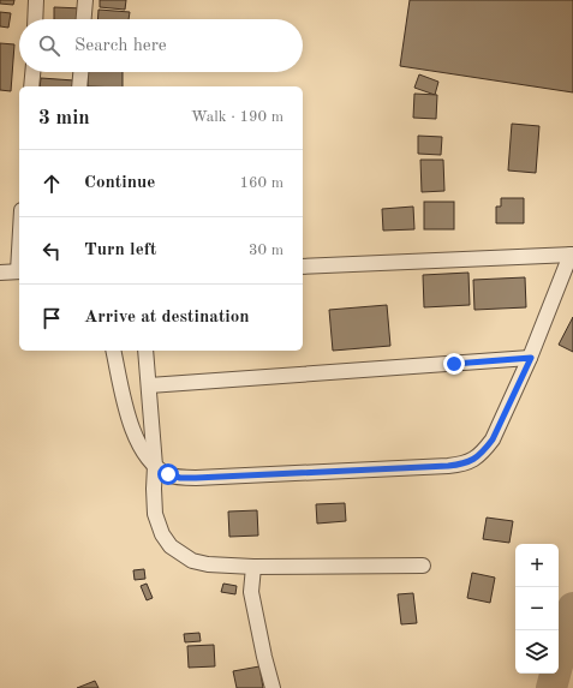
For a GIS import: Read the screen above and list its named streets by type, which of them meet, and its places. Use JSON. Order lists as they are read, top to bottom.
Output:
{
  "page": {
    "search": "Search here",
    "heading": ["3 min", "Walk · 190 m"],
    "list": [
      ["Continue", "160 m"],
      ["Turn left", "30 m"],
      "Arrive at destination"
    ],
    "map_buttons": ["+", "−"]
  }
}
